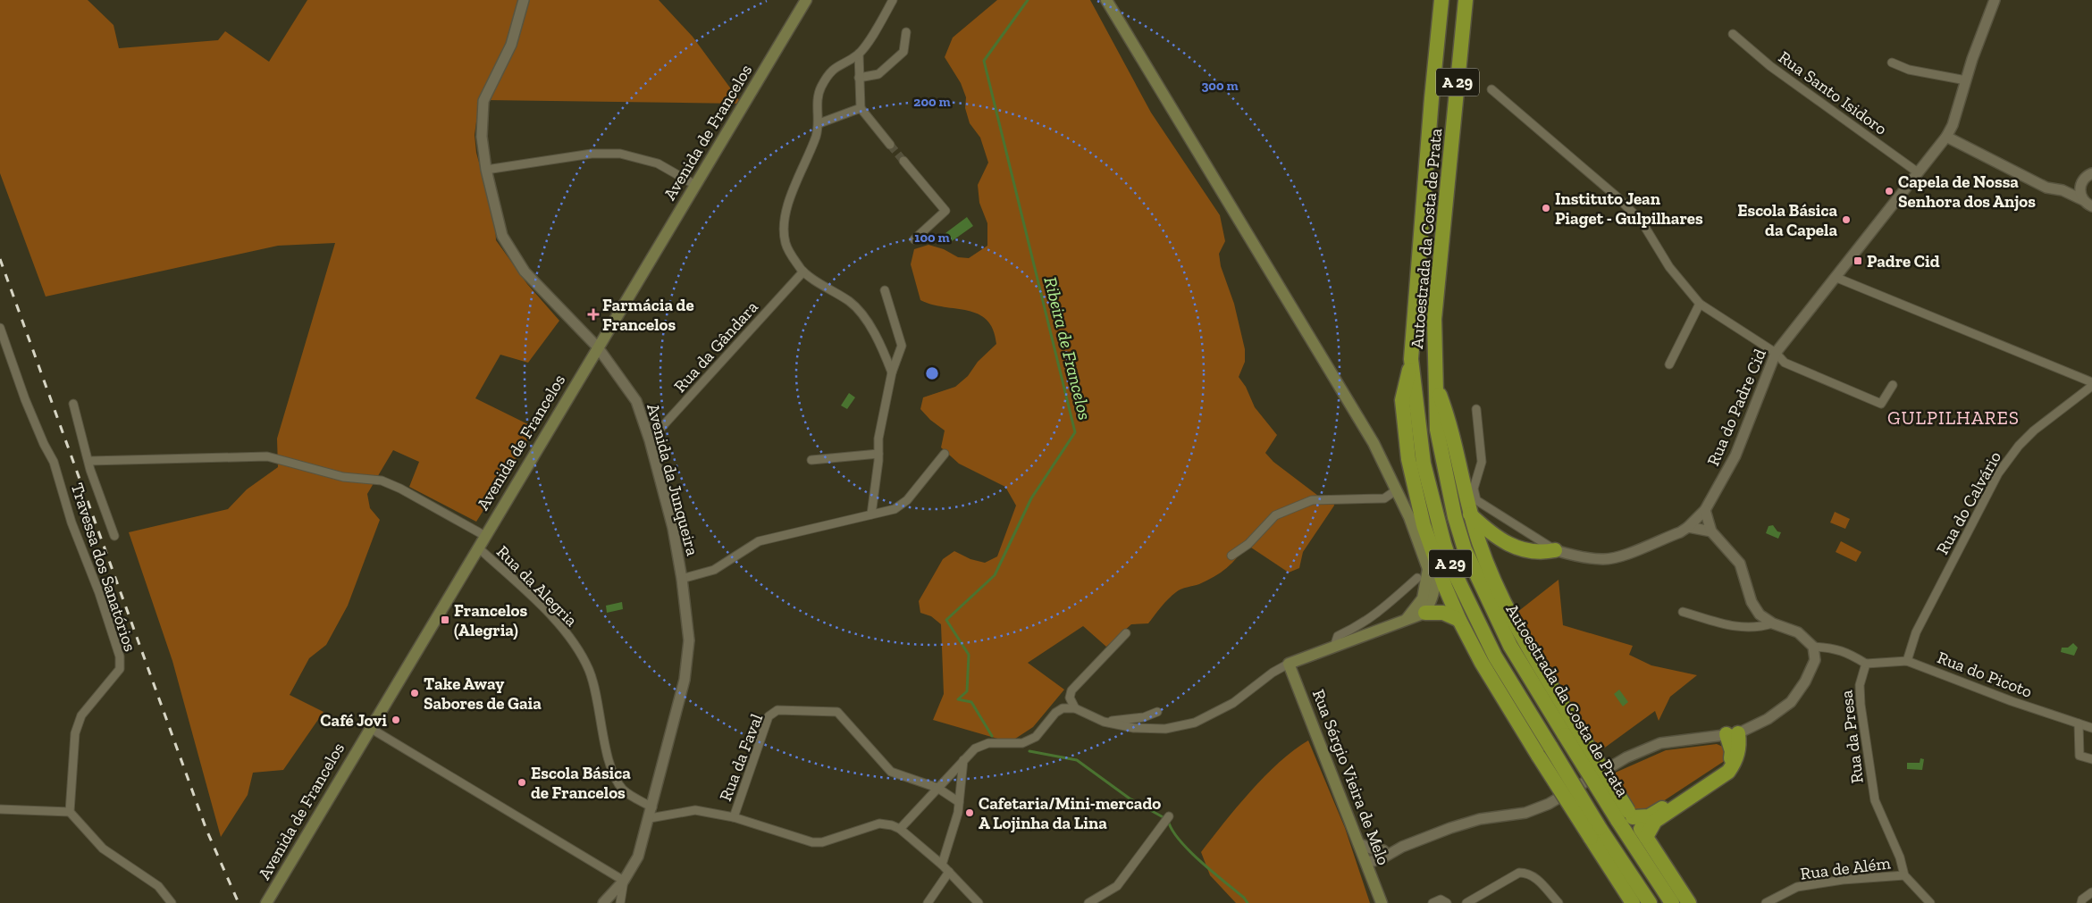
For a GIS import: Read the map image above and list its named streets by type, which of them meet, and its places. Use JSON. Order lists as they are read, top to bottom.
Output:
{
  "streets": {
    "highway": ["A 29", "Autoestrada da Costa de Prata"],
    "main road": ["Avenida de Francelos", "Rua Sérgio Vieira de Melo"],
    "street": [
      "Rua Santo Isidoro",
      "Rua da Gândara",
      "Rua do Padre Cid",
      "Avenida da Junqueira",
      "Rua do Calvário",
      "Travessa dos Sanatórios",
      "Rua da Alegria",
      "Rua do Picoto",
      "Rua da Presa",
      "Rua da Faval",
      "Rua de Além"
    ]
  },
  "crossings": [
    ["A 29", "Autoestrada da Costa de Prata"],
    ["Rua Santo Isidoro", "Rua do Padre Cid"],
    ["Avenida de Francelos", "Avenida da Junqueira"],
    ["Avenida de Francelos", "Rua da Alegria"],
    ["Rua da Gândara", "Avenida da Junqueira"],
    ["Avenida da Junqueira", "Rua da Alegria"],
    ["Rua do Calvário", "Rua do Picoto"],
    ["Rua do Picoto", "Rua da Presa"],
    ["Rua da Presa", "Rua de Além"]
  ],
  "districts": ["GULPILHARES"],
  "water": ["Ribeira de Francelos"],
  "places": {
    "other": [
      "Capela de Nossa Senhora dos Anjos",
      "Instituto Jean Piaget - Gulpilhares",
      "Escola Básica da Capela",
      "Take Away Sabores de Gaia",
      "Café Jovi",
      "Escola Básica de Francelos",
      "Cafetaria/Mini-mercado A Lojinha da Lina"
    ],
    "transit": ["Padre Cid", "Francelos (Alegria)"],
    "health": ["Farmácia de Francelos"]
  },
  "rings": ["300 m", "200 m", "100 m"]
}
